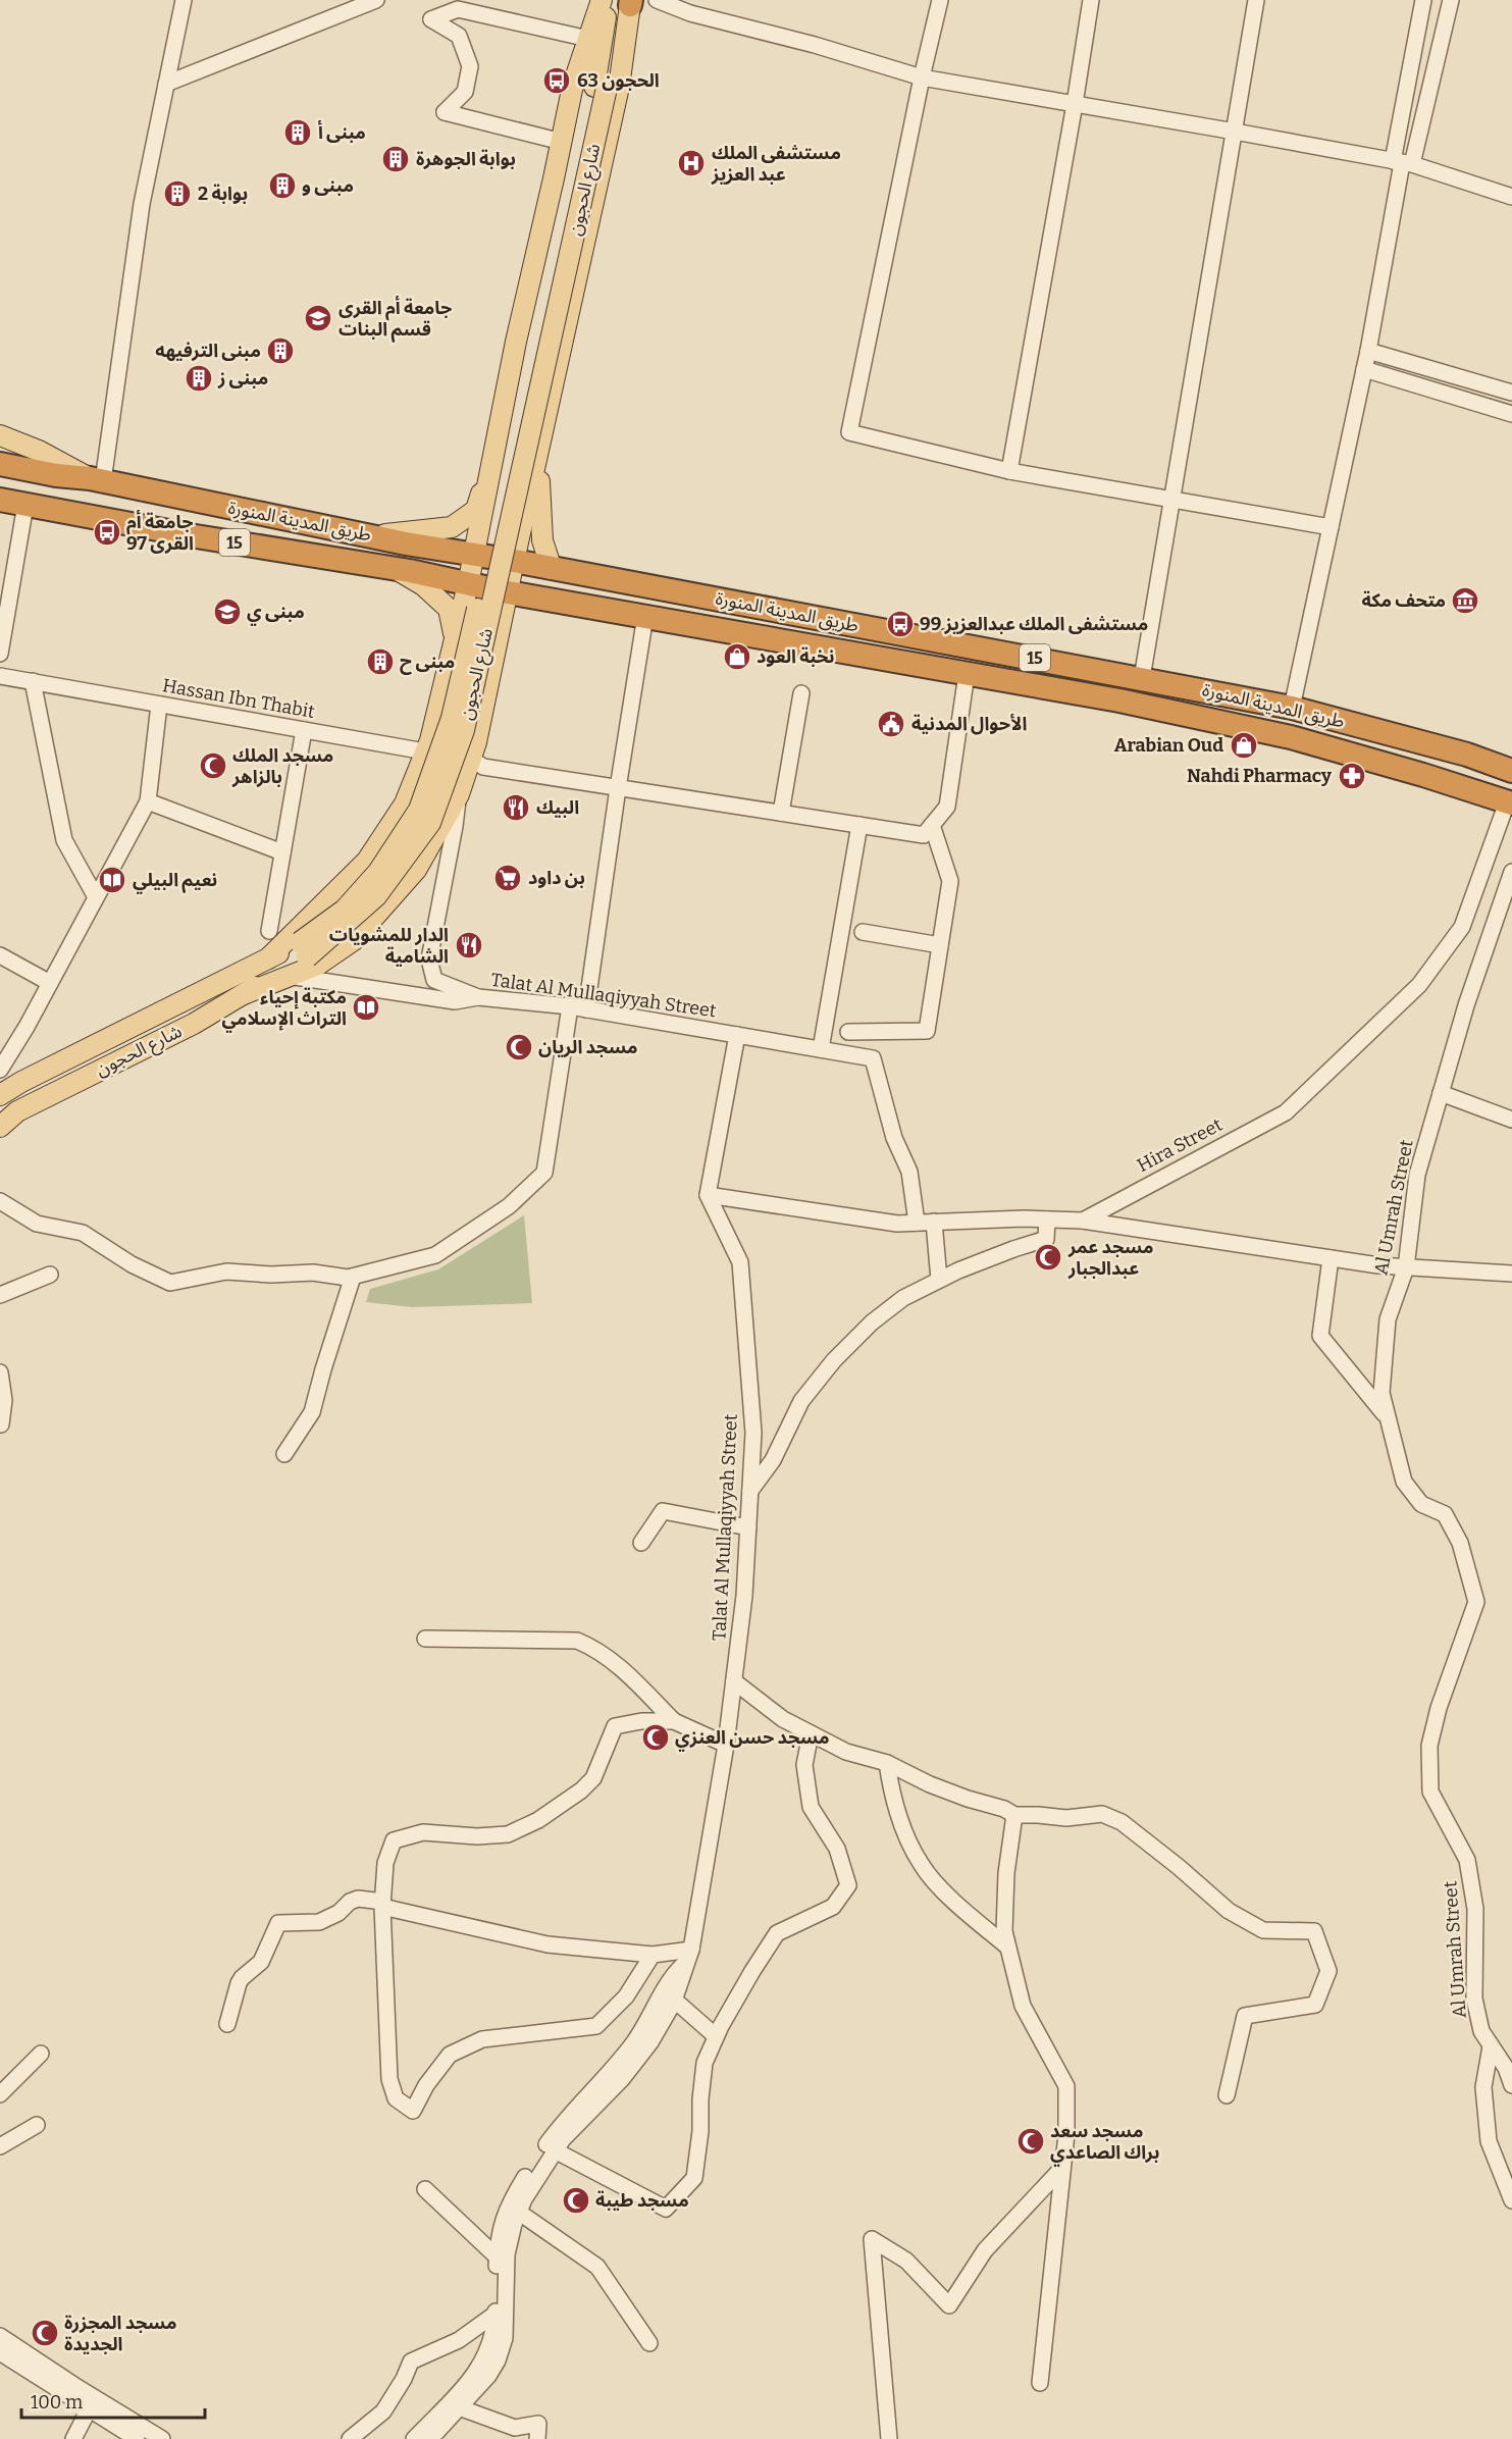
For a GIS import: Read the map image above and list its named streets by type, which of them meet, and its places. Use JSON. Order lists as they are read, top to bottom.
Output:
{
  "streets": {
    "highway": ["طريق المدينة المنورة", "15"],
    "main road": ["شارع الحجون"],
    "street": [
      "Hassan Ibn Thabit",
      "Talat Al Mullaqiyyah Street",
      "Hira Street",
      "Al Umrah Street"
    ]
  },
  "crossings": [
    ["طريق المدينة المنورة", "Hira Street"],
    ["Talat Al Mullaqiyyah Street", "Hira Street"]
  ],
  "places": {
    "bus stop": ["الحجون 63", "جامعة أم القرى 97", "مستشفى الملك عبدالعزيز 99"],
    "building": [
      "مبنى أ",
      "بوابة الجوهرة",
      "مبنى و",
      "بوابة 2",
      "مبنى الترفيهه",
      "مبنى ز",
      "مبنى ح"
    ],
    "hospital": ["مستشفى الملك عبد العزيز"],
    "school or university": ["جامعة أم القرى قسم البنات", "مبنى ي"],
    "museum": ["متحف مكة"],
    "shop": ["نخبة العود", "Arabian Oud"],
    "public building": ["الأحوال المدنية"],
    "mosque": [
      "مسجد الملك بالزاهر",
      "مسجد الريان",
      "مسجد عمر عبدالجبار",
      "مسجد حسن العنزي",
      "مسجد سعد براك الصاعدي",
      "مسجد طيبة",
      "مسجد المجزرة الجديدة"
    ],
    "pharmacy": ["Nahdi Pharmacy"],
    "restaurant": ["البيك", "الدار للمشويات الشامية"],
    "supermarket": ["بن داود"],
    "library": ["نعيم البيلي", "مكتبة إحياء التراث الإسلامي"]
  },
  "scale_bar": "100 m"
}
